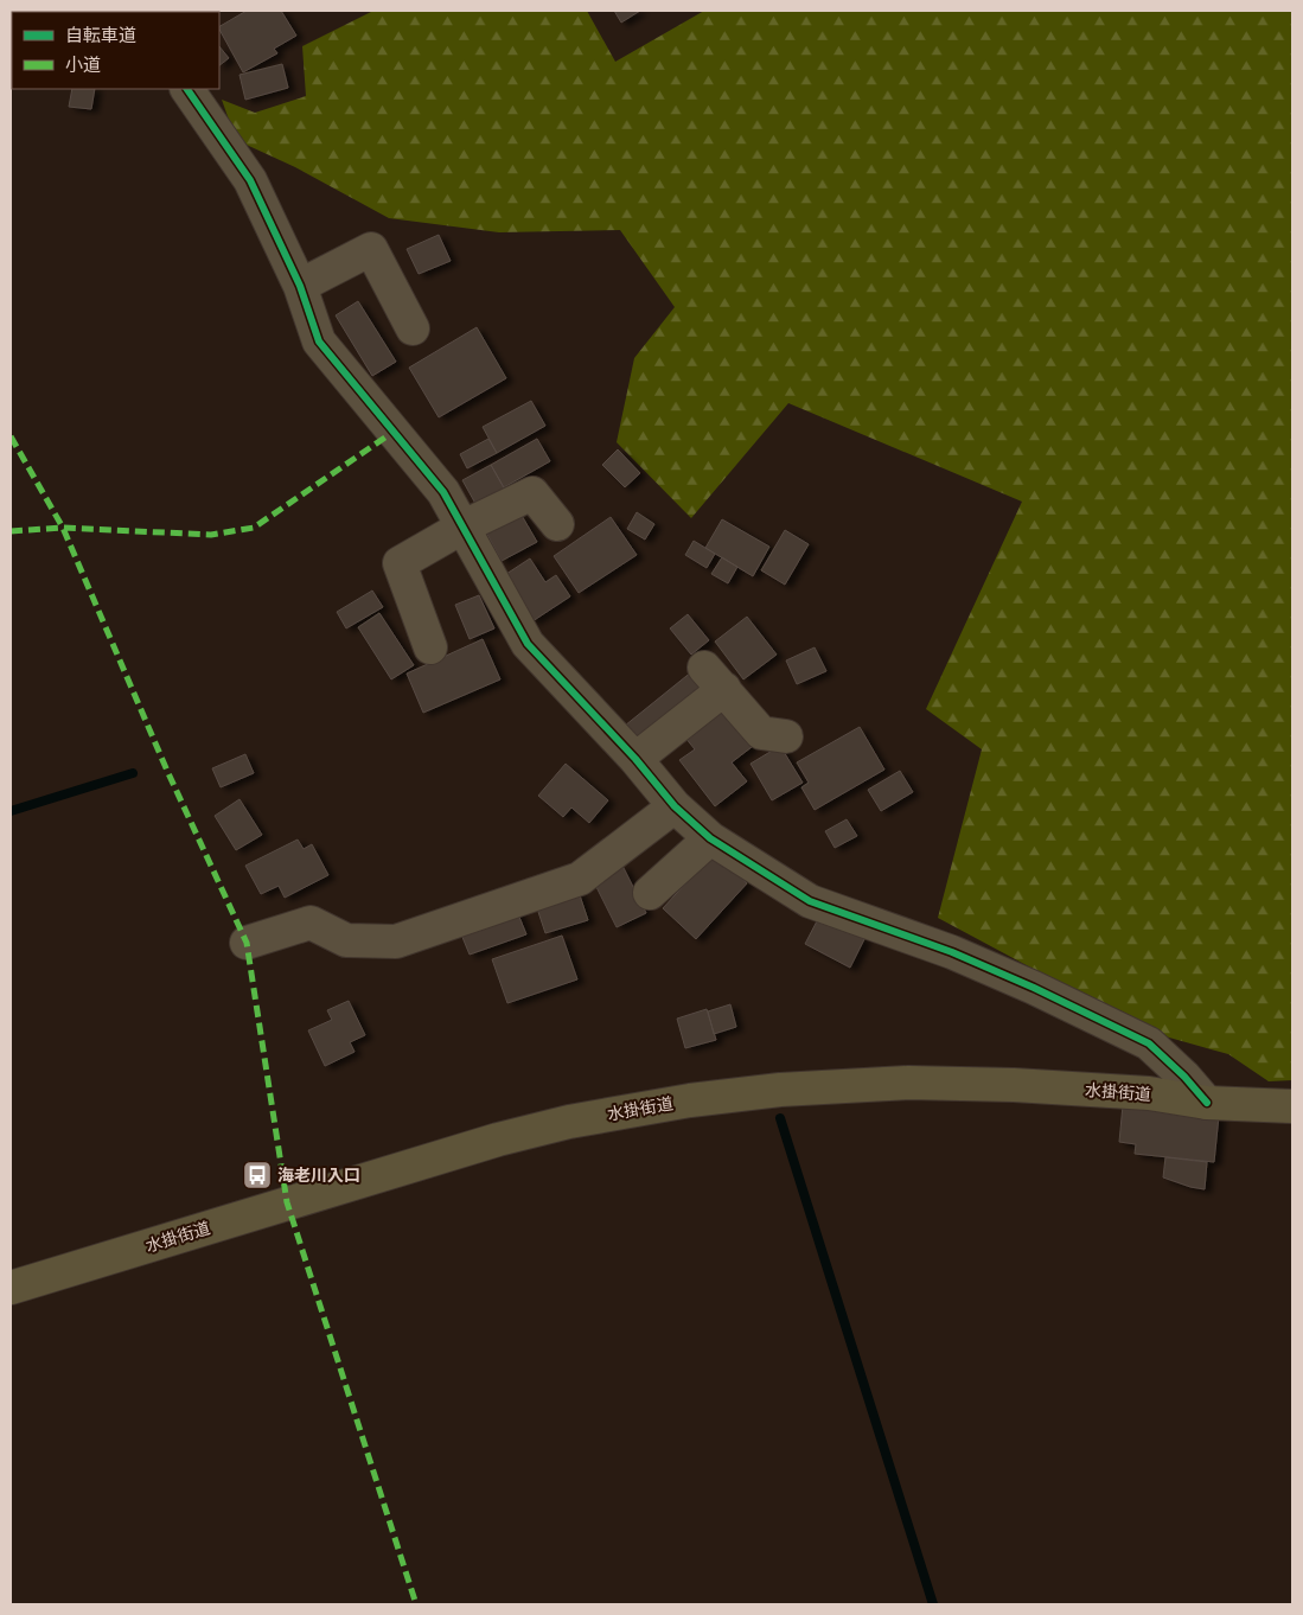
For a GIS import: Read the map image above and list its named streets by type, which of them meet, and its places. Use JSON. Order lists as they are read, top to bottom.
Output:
{
  "streets": {
    "main road": ["水掛街道"]
  },
  "places": {
    "bus stop": ["海老川入口"]
  },
  "legend": ["自転車道", "小道"]
}
